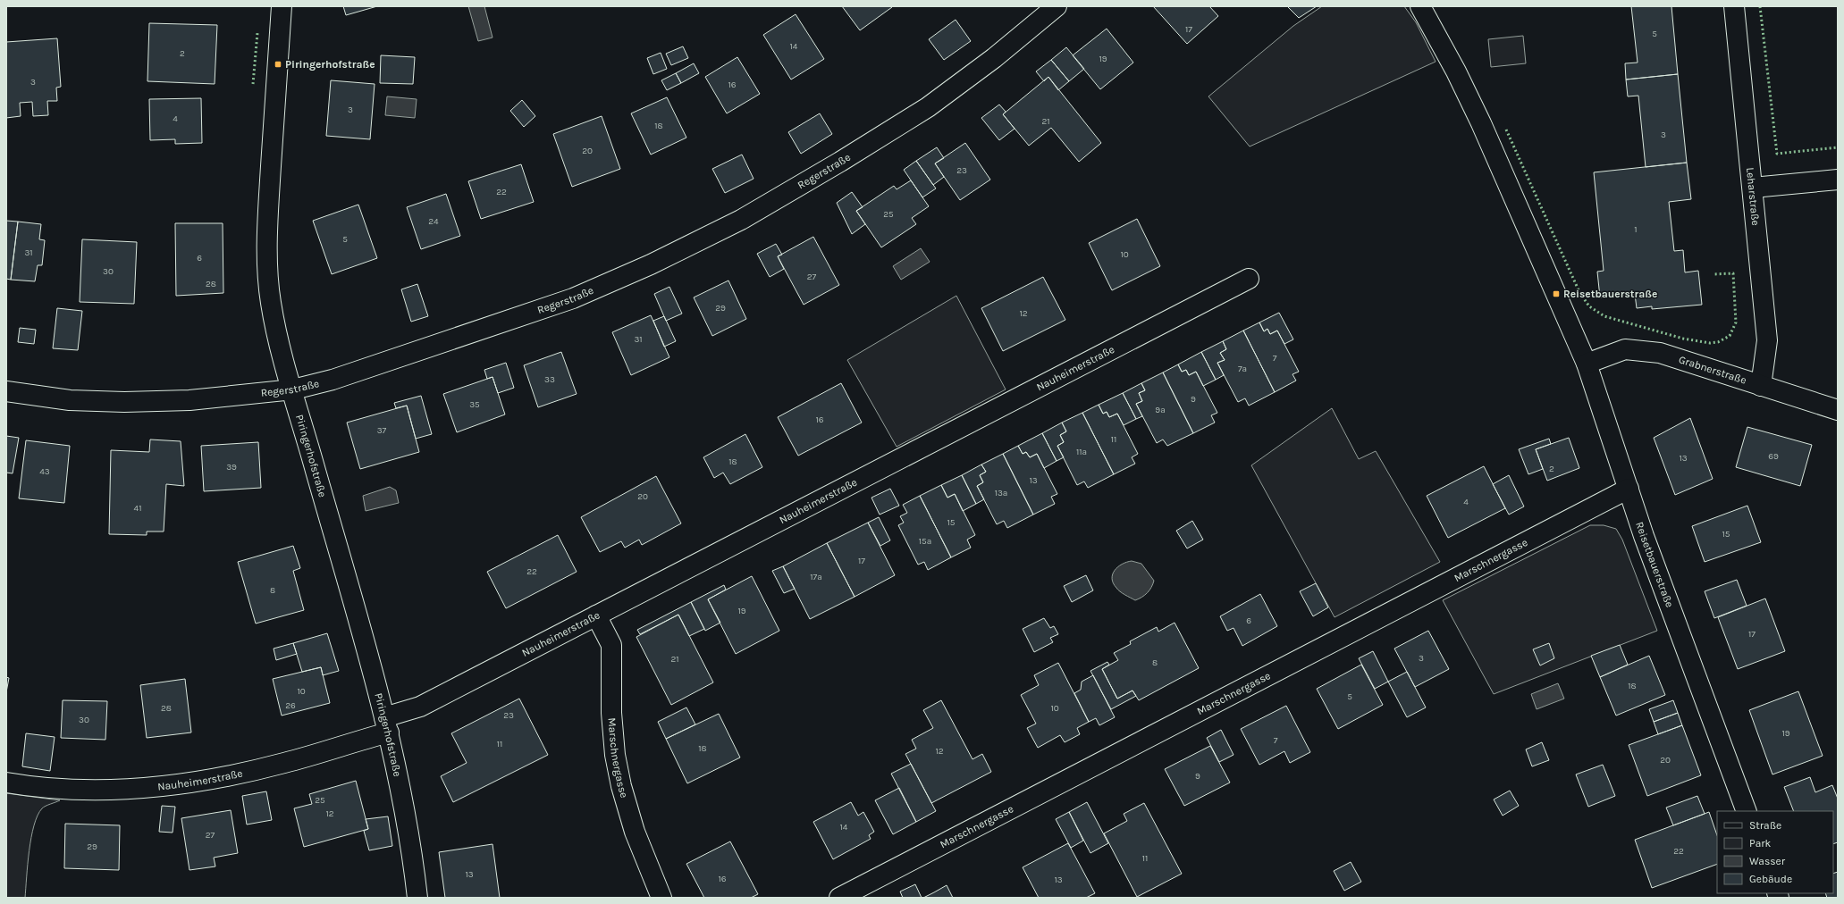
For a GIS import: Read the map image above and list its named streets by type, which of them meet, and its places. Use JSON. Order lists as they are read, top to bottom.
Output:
{
  "streets": {
    "street": [
      "Regerstraße",
      "Leharstraße",
      "Nauheimerstraße",
      "Grabnerstraße",
      "Piringerhofstraße",
      "Marschnergasse",
      "Reisetbauerstraße"
    ]
  },
  "crossings": [
    ["Regerstraße", "Piringerhofstraße"],
    ["Leharstraße", "Grabnerstraße"],
    ["Nauheimerstraße", "Piringerhofstraße"],
    ["Nauheimerstraße", "Marschnergasse"],
    ["Grabnerstraße", "Reisetbauerstraße"],
    ["Marschnergasse", "Reisetbauerstraße"]
  ],
  "places": {
    "transit": ["Piringerhofstraße", "Reisetbauerstraße"]
  },
  "house_numbers": [
    "17",
    "5",
    "14",
    "2",
    "19",
    "3",
    "16",
    "3",
    "4",
    "21",
    "18",
    "3",
    "20",
    "23",
    "22",
    "25",
    "24",
    "1",
    "5",
    "31",
    "10",
    "6",
    "30",
    "27",
    "28",
    "29",
    "12",
    "31",
    "7",
    "7a",
    "33",
    "9",
    "35",
    "9a",
    "16",
    "37",
    "11",
    "11a",
    "69",
    "13",
    "18",
    "39",
    "2",
    "43",
    "13",
    "13a",
    "20",
    "4",
    "41",
    "15",
    "15",
    "15a",
    "17",
    "22",
    "17a",
    "8",
    "19",
    "6",
    "17",
    "3",
    "21",
    "8",
    "18",
    "10",
    "5",
    "26",
    "28",
    "10",
    "23",
    "30",
    "19",
    "7",
    "11",
    "18",
    "12",
    "20",
    "9",
    "25",
    "12",
    "14",
    "27",
    "29",
    "22",
    "11",
    "13",
    "16",
    "13"
  ],
  "legend": [
    "Straße",
    "Park",
    "Wasser",
    "Gebäude"
  ]
}
